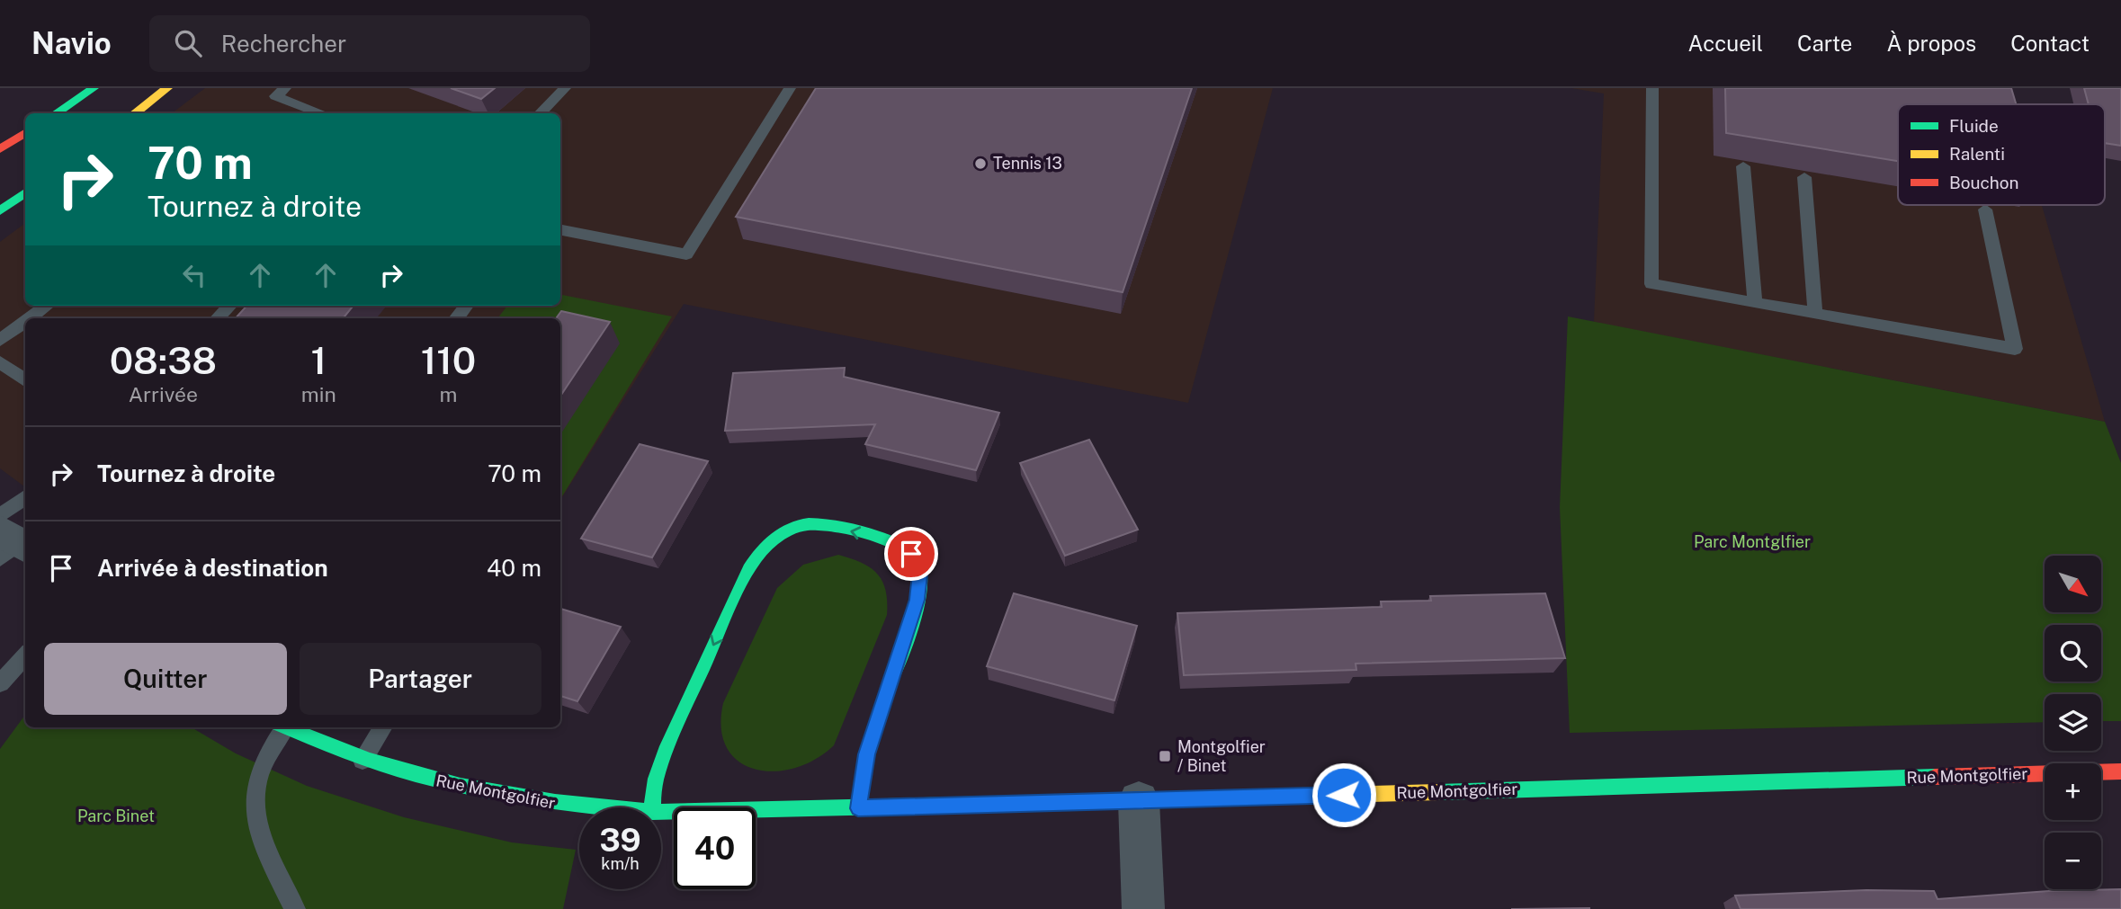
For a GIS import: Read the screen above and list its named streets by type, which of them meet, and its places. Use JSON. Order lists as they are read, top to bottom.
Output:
{
  "streets": {
    "street": ["Rue Montgolfier"]
  },
  "parks": ["Parc Montglfier", "Parc Binet"],
  "places": {
    "other": ["Tennis 13"],
    "transit": ["Montgolfier / Binet"]
  },
  "legend": ["Fluide", "Ralenti", "Bouchon"],
  "north": "bottom right",
  "page": {
    "header": "Navio",
    "search": "Rechercher",
    "nav": [
      "Accueil",
      "Carte",
      "À propos",
      "Contact"
    ],
    "turn": ["70 m", "Tournez à droite"],
    "eta": [
      "08:38",
      "Arrivée",
      "1",
      "min",
      "110",
      "m"
    ],
    "list": [
      {
        "name": "Tournez à droite",
        "value": "70 m"
      },
      {
        "name": "Arrivée à destination",
        "value": "40 m"
      }
    ],
    "map_buttons": ["+", "−"],
    "buttons": ["Quitter", "Partager"],
    "speed": "39 km/h",
    "limit": "40"
  }
}
